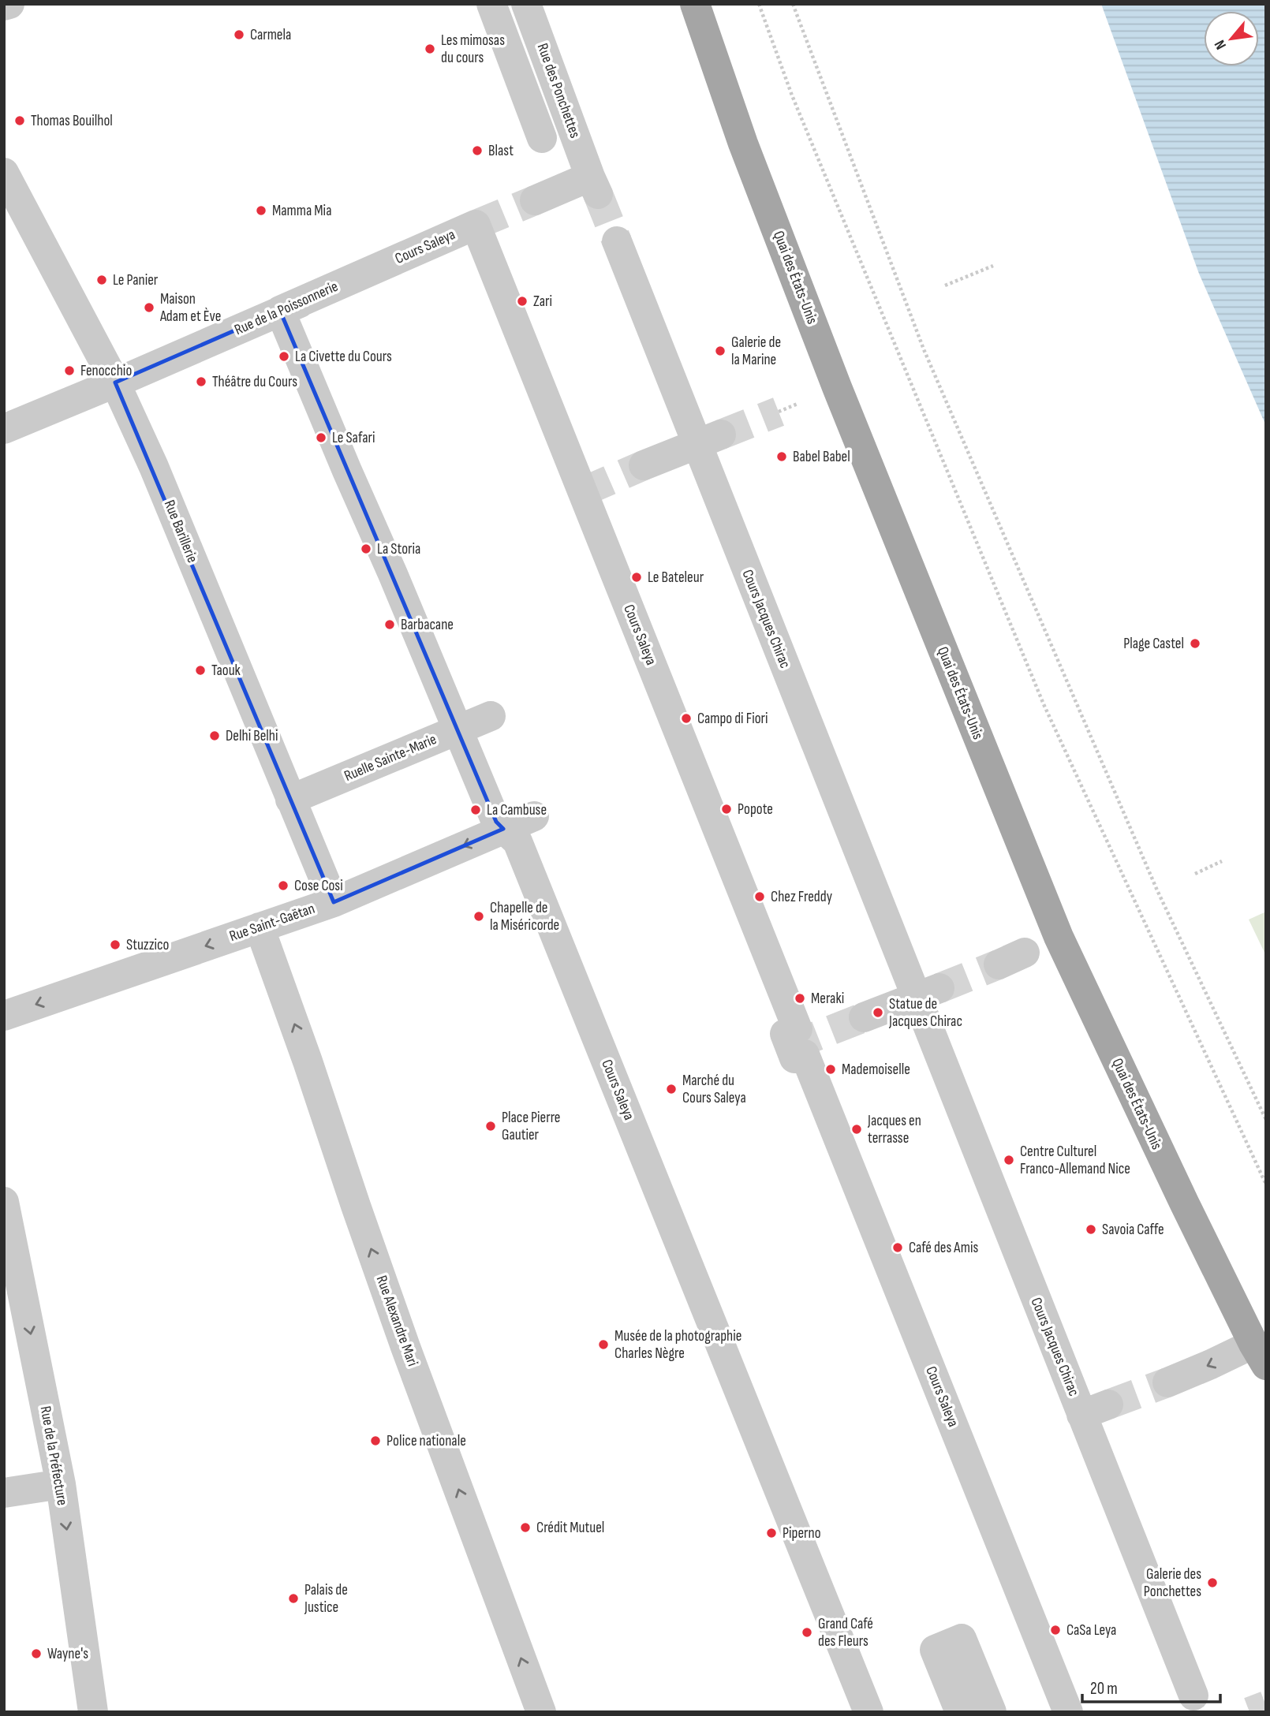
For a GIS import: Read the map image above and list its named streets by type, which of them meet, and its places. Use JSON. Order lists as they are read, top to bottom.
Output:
{
  "streets": {
    "main road": ["Quai des États-Unis"],
    "street": [
      "Rue des Ponchettes",
      "Cours Saleya",
      "Rue de la Poissonnerie",
      "Rue Barillerie",
      "Cours Jacques Chirac",
      "Ruelle Sainte-Marie",
      "Rue Saint-Gaëtan",
      "Rue Alexandre Mari",
      "Rue de la Préfecture"
    ]
  },
  "crossings": [
    ["Cours Saleya", "Rue de la Poissonnerie"],
    ["Cours Saleya", "Ruelle Sainte-Marie"],
    ["Cours Saleya", "Rue Saint-Gaëtan"],
    ["Rue de la Poissonnerie", "Rue Barillerie"],
    ["Rue Barillerie", "Ruelle Sainte-Marie"],
    ["Rue Barillerie", "Rue Saint-Gaëtan"],
    ["Rue Saint-Gaëtan", "Rue Alexandre Mari"]
  ],
  "one_way": ["Rue Saint-Gaëtan", "Rue Alexandre Mari", "Rue de la Préfecture"],
  "places": [
    "Carmela",
    "Les mimosas du cours",
    "Thomas Bouilhol",
    "Blast",
    "Mamma Mia",
    "Le Panier",
    "Zari",
    "Maison Adam et Ève",
    "Galerie de la Marine",
    "La Civette du Cours",
    "Fenocchio",
    "Théâtre du Cours",
    "Le Safari",
    "Babel Babel",
    "La Storia",
    "Le Bateleur",
    "Barbacane",
    "Plage Castel",
    "Taouk",
    "Campo di Fiori",
    "Delhi Belhi",
    "Popote",
    "La Cambuse",
    "Cose Cosi",
    "Chez Freddy",
    "Chapelle de la Miséricorde",
    "Stuzzico",
    "Meraki",
    "Statue de Jacques Chirac",
    "Mademoiselle",
    "Marché du Cours Saleya",
    "Place Pierre Gautier",
    "Jacques en terrasse",
    "Centre Culturel Franco-Allemand Nice",
    "Savoia Caffe",
    "Café des Amis",
    "Musée de la photographie Charles Nègre",
    "Police nationale",
    "Crédit Mutuel",
    "Piperno",
    "Galerie des Ponchettes",
    "Palais de Justice",
    "CaSa Leya",
    "Grand Café des Fleurs",
    "Wayne's"
  ],
  "scale_bar": "20 m",
  "north": "bottom left"
}
